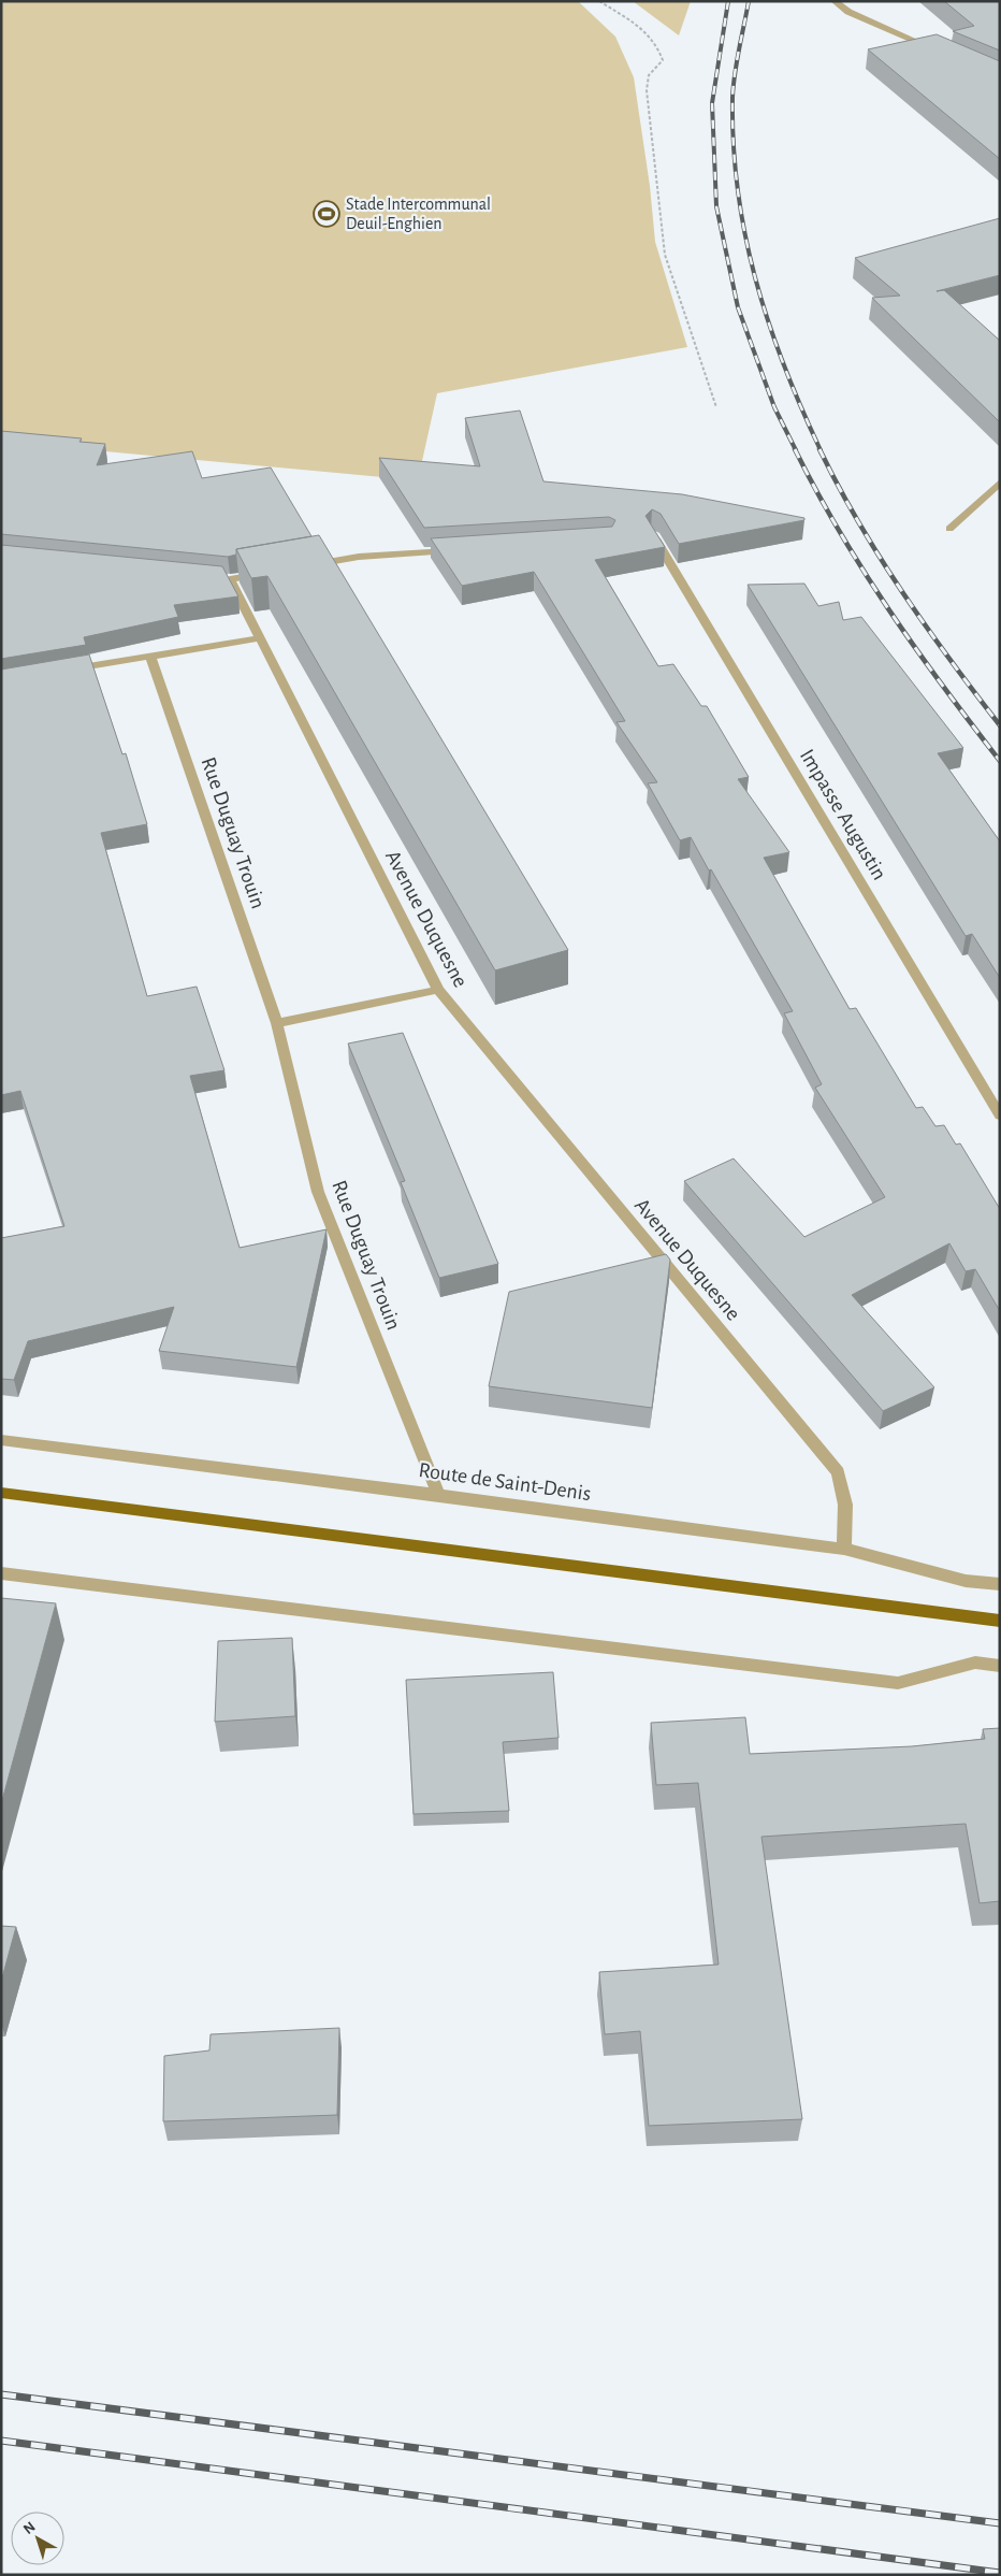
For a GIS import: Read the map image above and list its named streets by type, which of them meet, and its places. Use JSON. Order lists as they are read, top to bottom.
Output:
{
  "streets": {
    "street": [
      "Impasse Augustin",
      "Rue Duguay Trouin",
      "Avenue Duquesne",
      "Route de Saint-Denis"
    ]
  },
  "crossings": [
    ["Rue Duguay Trouin", "Route de Saint-Denis"],
    ["Avenue Duquesne", "Route de Saint-Denis"]
  ],
  "places": {
    "sports": ["Stade Intercommunal Deuil-Enghien"]
  },
  "north": "top left"
}
